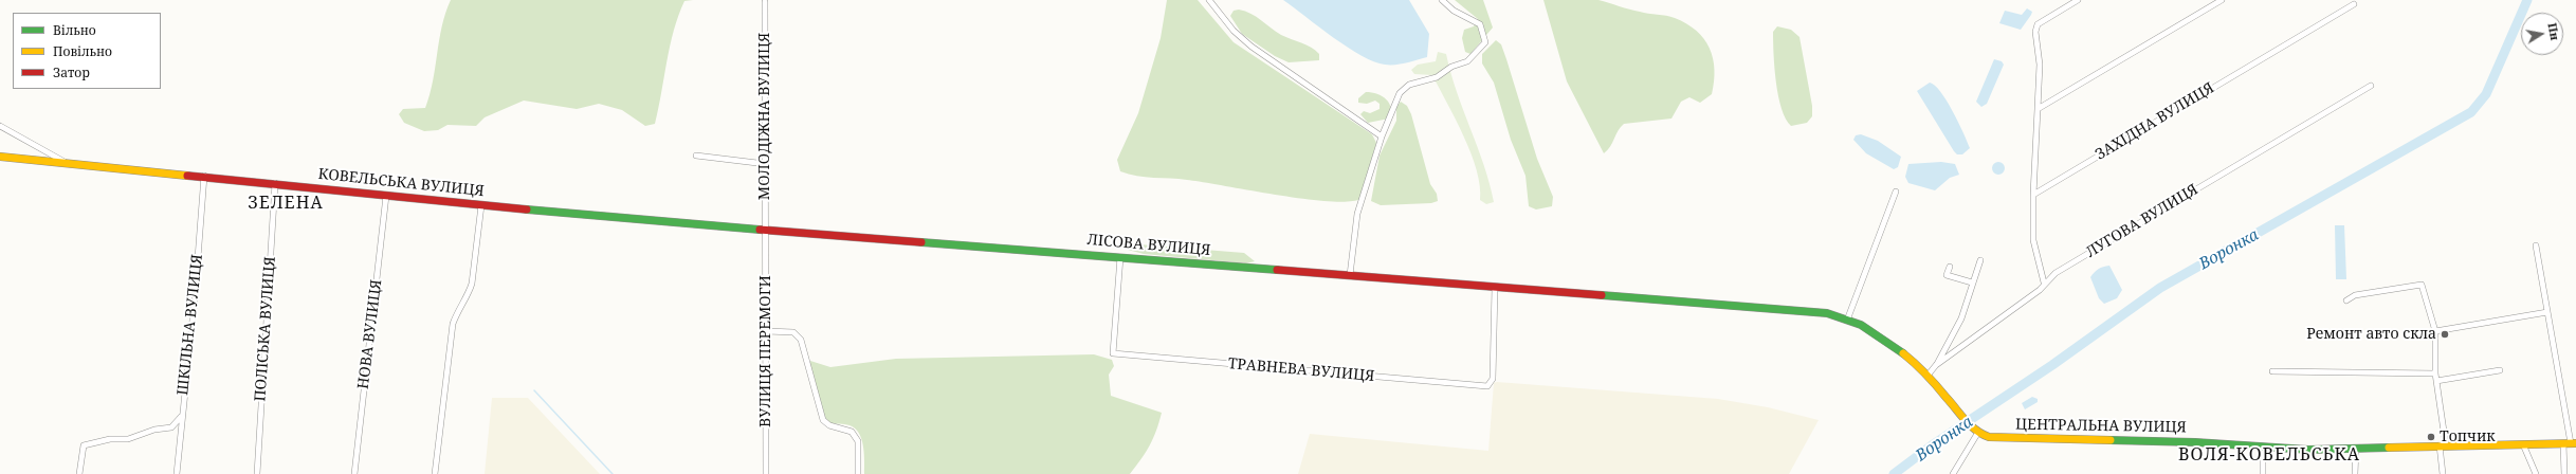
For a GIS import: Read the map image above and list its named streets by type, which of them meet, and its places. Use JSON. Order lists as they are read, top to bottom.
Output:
{
  "streets": {
    "street": [
      "МОЛОДІЖНА ВУЛИЦЯ",
      "ЗАХІДНА ВУЛИЦЯ",
      "КОВЕЛЬСЬКА ВУЛИЦЯ",
      "ЛУГОВА ВУЛИЦЯ",
      "ЛІСОВА ВУЛИЦЯ",
      "ШКІЛЬНА ВУЛИЦЯ",
      "ПОЛІСЬКА ВУЛИЦЯ",
      "НОВА ВУЛИЦЯ",
      "ВУЛИЦЯ ПЕРЕМОГИ",
      "ТРАВНЕВА ВУЛИЦЯ",
      "ЦЕНТРАЛЬНА ВУЛИЦЯ"
    ]
  },
  "crossings": [
    ["МОЛОДІЖНА ВУЛИЦЯ", "КОВЕЛЬСЬКА ВУЛИЦЯ"],
    ["МОЛОДІЖНА ВУЛИЦЯ", "ВУЛИЦЯ ПЕРЕМОГИ"],
    ["КОВЕЛЬСЬКА ВУЛИЦЯ", "ЛІСОВА ВУЛИЦЯ"],
    ["КОВЕЛЬСЬКА ВУЛИЦЯ", "ШКІЛЬНА ВУЛИЦЯ"],
    ["КОВЕЛЬСЬКА ВУЛИЦЯ", "ПОЛІСЬКА ВУЛИЦЯ"],
    ["КОВЕЛЬСЬКА ВУЛИЦЯ", "НОВА ВУЛИЦЯ"],
    ["КОВЕЛЬСЬКА ВУЛИЦЯ", "ВУЛИЦЯ ПЕРЕМОГИ"],
    ["ЛІСОВА ВУЛИЦЯ", "ТРАВНЕВА ВУЛИЦЯ"]
  ],
  "districts": ["ЗЕЛЕНА", "ВОЛЯ-КОВЕЛЬСЬКА"],
  "water": ["Воронка"],
  "places": ["Ремонт авто скла", "Топчик"],
  "legend": ["Вільно", "Повільно", "Затор"],
  "north": "right"
}
